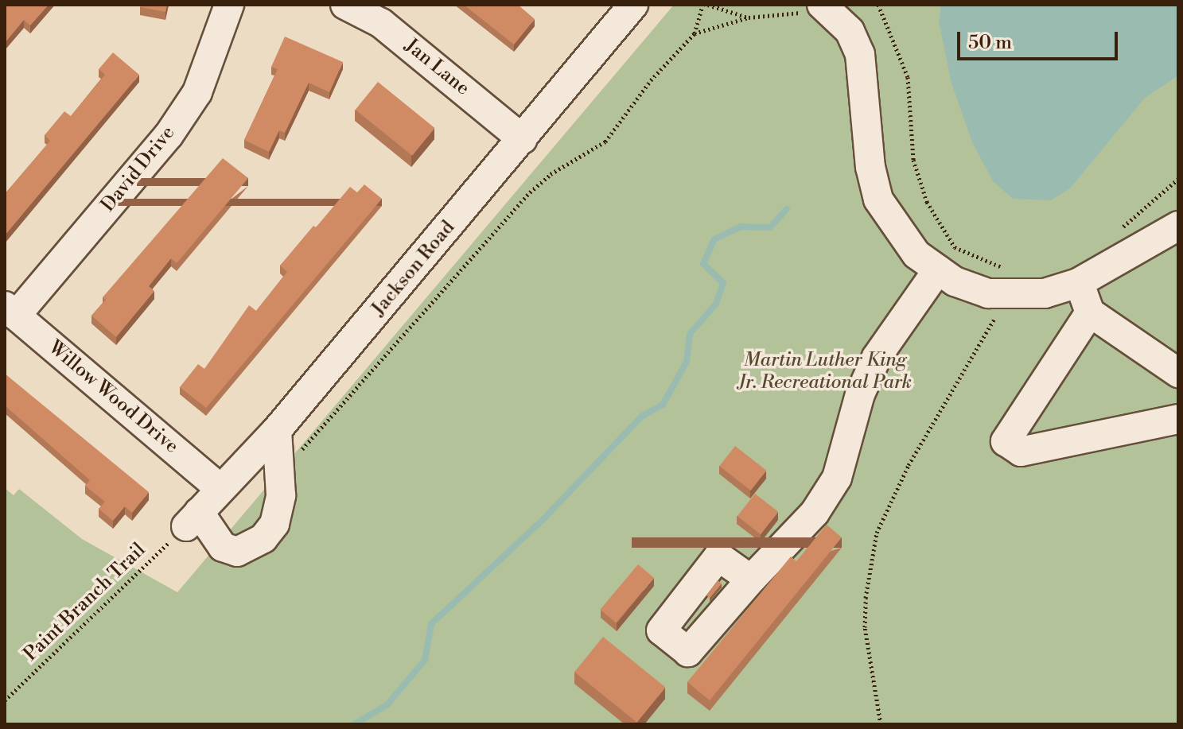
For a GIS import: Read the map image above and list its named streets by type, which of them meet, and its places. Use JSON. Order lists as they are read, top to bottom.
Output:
{
  "streets": {
    "street": [
      "Jan Lane",
      "David Drive",
      "Jackson Road",
      "Willow Wood Drive"
    ],
    "path": ["Paint Branch Trail"]
  },
  "crossings": [
    ["Jan Lane", "Jackson Road"],
    ["David Drive", "Willow Wood Drive"],
    ["Jackson Road", "Willow Wood Drive"],
    ["Jackson Road", "Paint Branch Trail"]
  ],
  "parks": ["Martin Luther King Jr. Recreational Park"],
  "scale_bar": "50 m"
}
